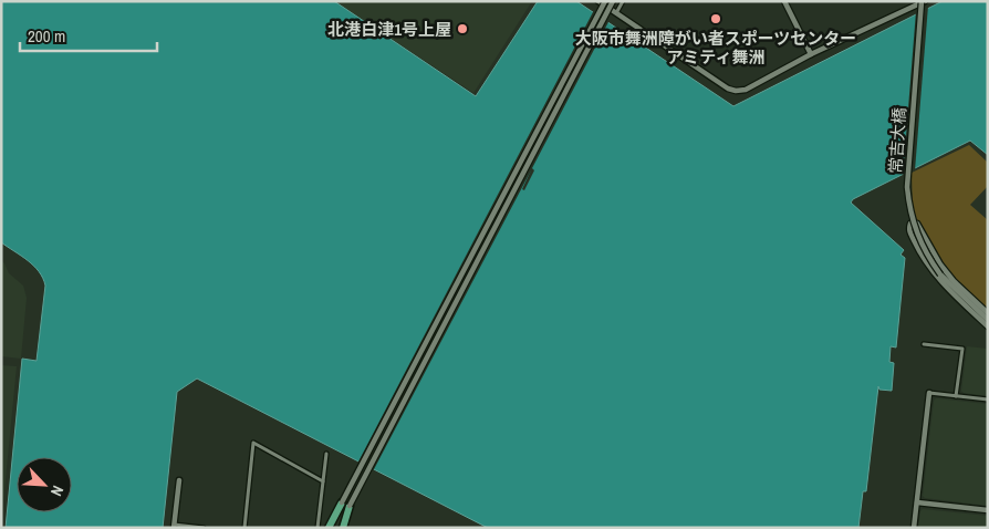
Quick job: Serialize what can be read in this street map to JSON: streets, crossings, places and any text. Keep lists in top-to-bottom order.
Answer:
{
  "streets": {
    "street": ["常吉大橋"]
  },
  "places": ["大阪市舞洲障がい者スポーツセンター アミティ舞洲", "北港白津1号上屋"],
  "scale_bar": "200 m",
  "north": "bottom right"
}
